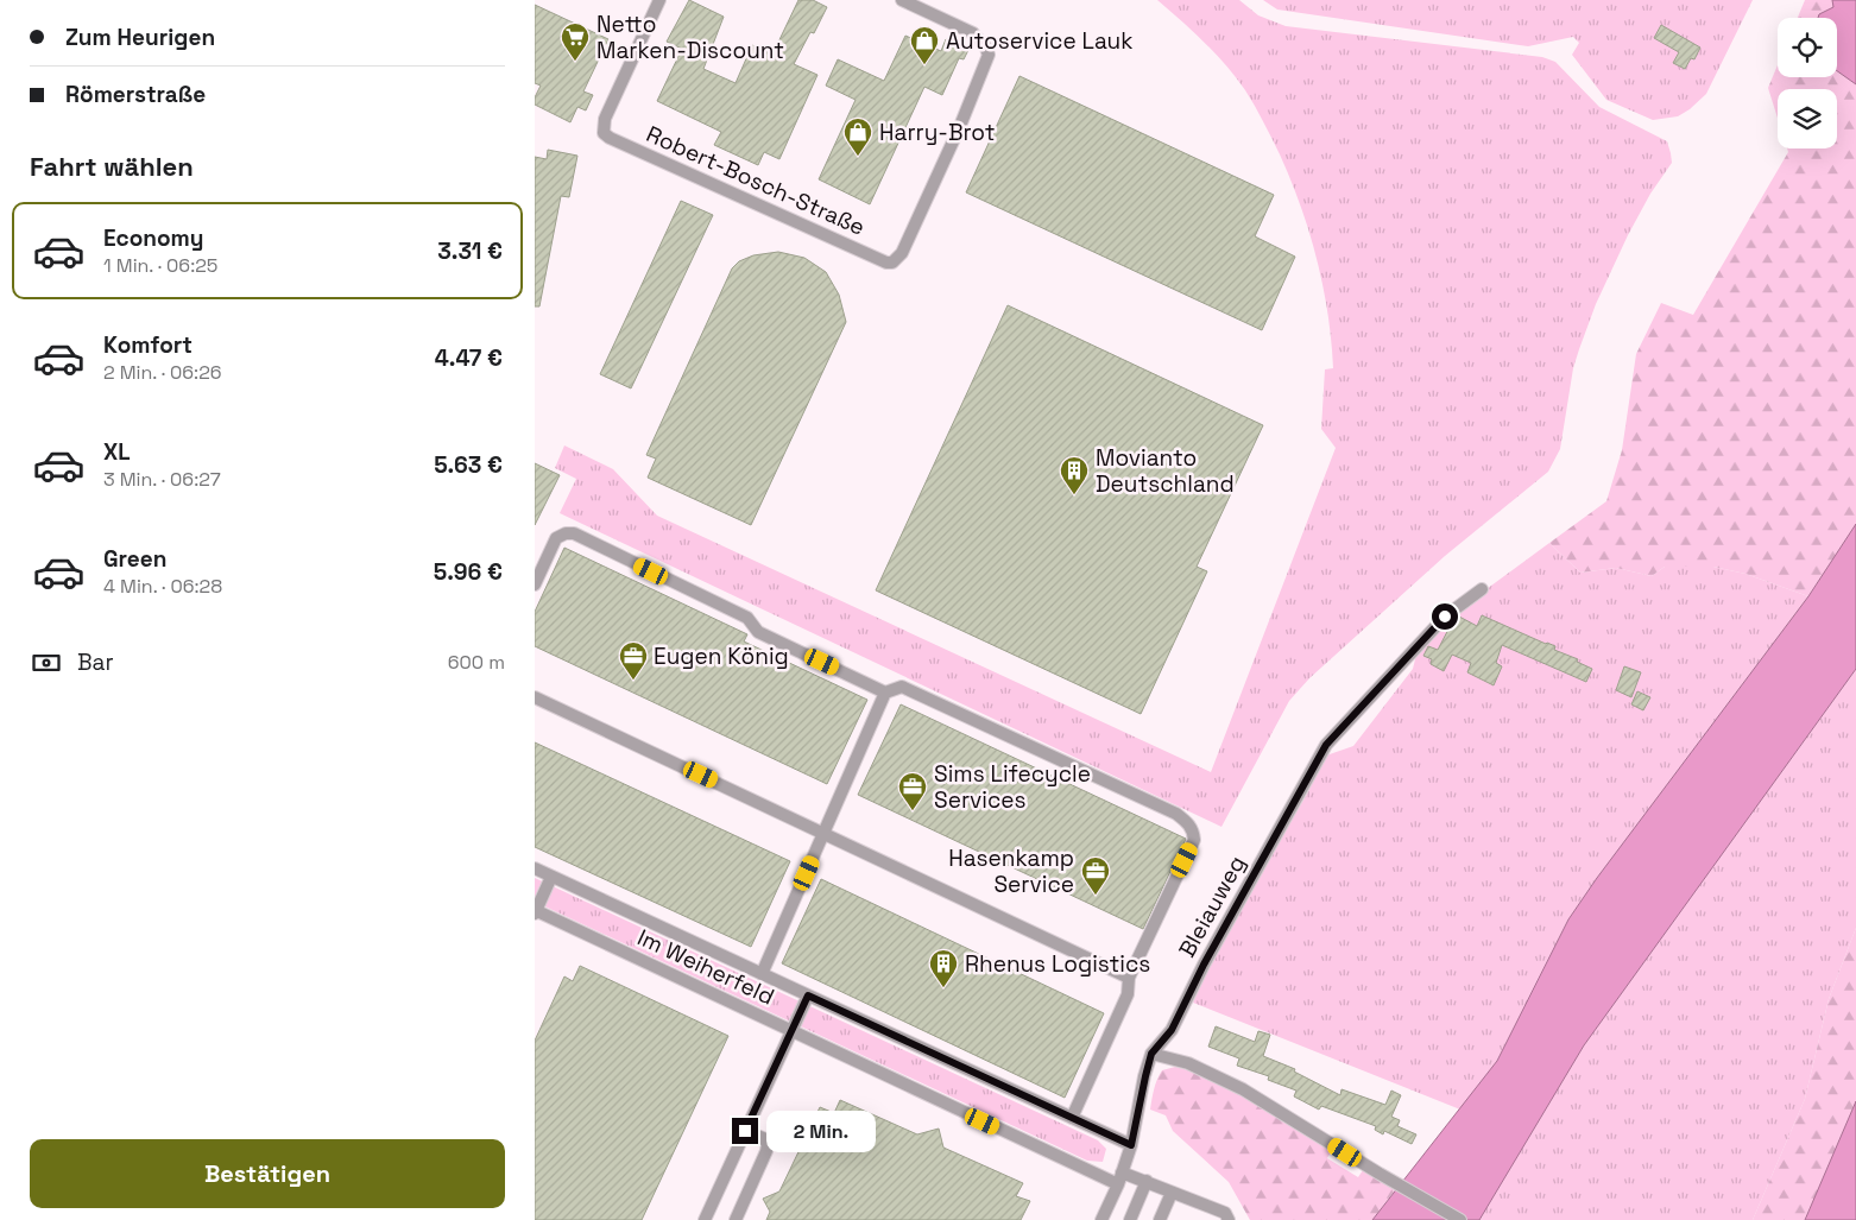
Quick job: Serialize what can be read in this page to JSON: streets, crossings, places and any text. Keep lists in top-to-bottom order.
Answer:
{
  "streets": {
    "street": ["Robert-Bosch-Straße", "Bleiauweg", "Im Weiherfeld"]
  },
  "places": {
    "supermarket": ["Netto Marken-Discount"],
    "shop": ["Autoservice Lauk", "Harry-Brot"],
    "building": ["Movianto Deutschland", "Rhenus Logistics"],
    "office": ["Eugen König", "Sims Lifecycle Services", "Hasenkamp Service"]
  },
  "page": {
    "banner": ["Zum Heurigen", "Römerstraße"],
    "heading": "Fahrt wählen",
    "list": [
      {
        "name": "Economy",
        "note": "1 Min. · 06:25",
        "value": "3.31 €"
      },
      {
        "name": "Komfort",
        "note": "2 Min. · 06:26",
        "value": "4.47 €"
      },
      {
        "name": "XL",
        "note": "3 Min. · 06:27",
        "value": "5.63 €"
      },
      {
        "name": "Green",
        "note": "4 Min. · 06:28",
        "value": "5.96 €"
      }
    ],
    "pay": ["Bar", "600 m"],
    "bubble": "2 Min.",
    "buttons": "Bestätigen"
  }
}
